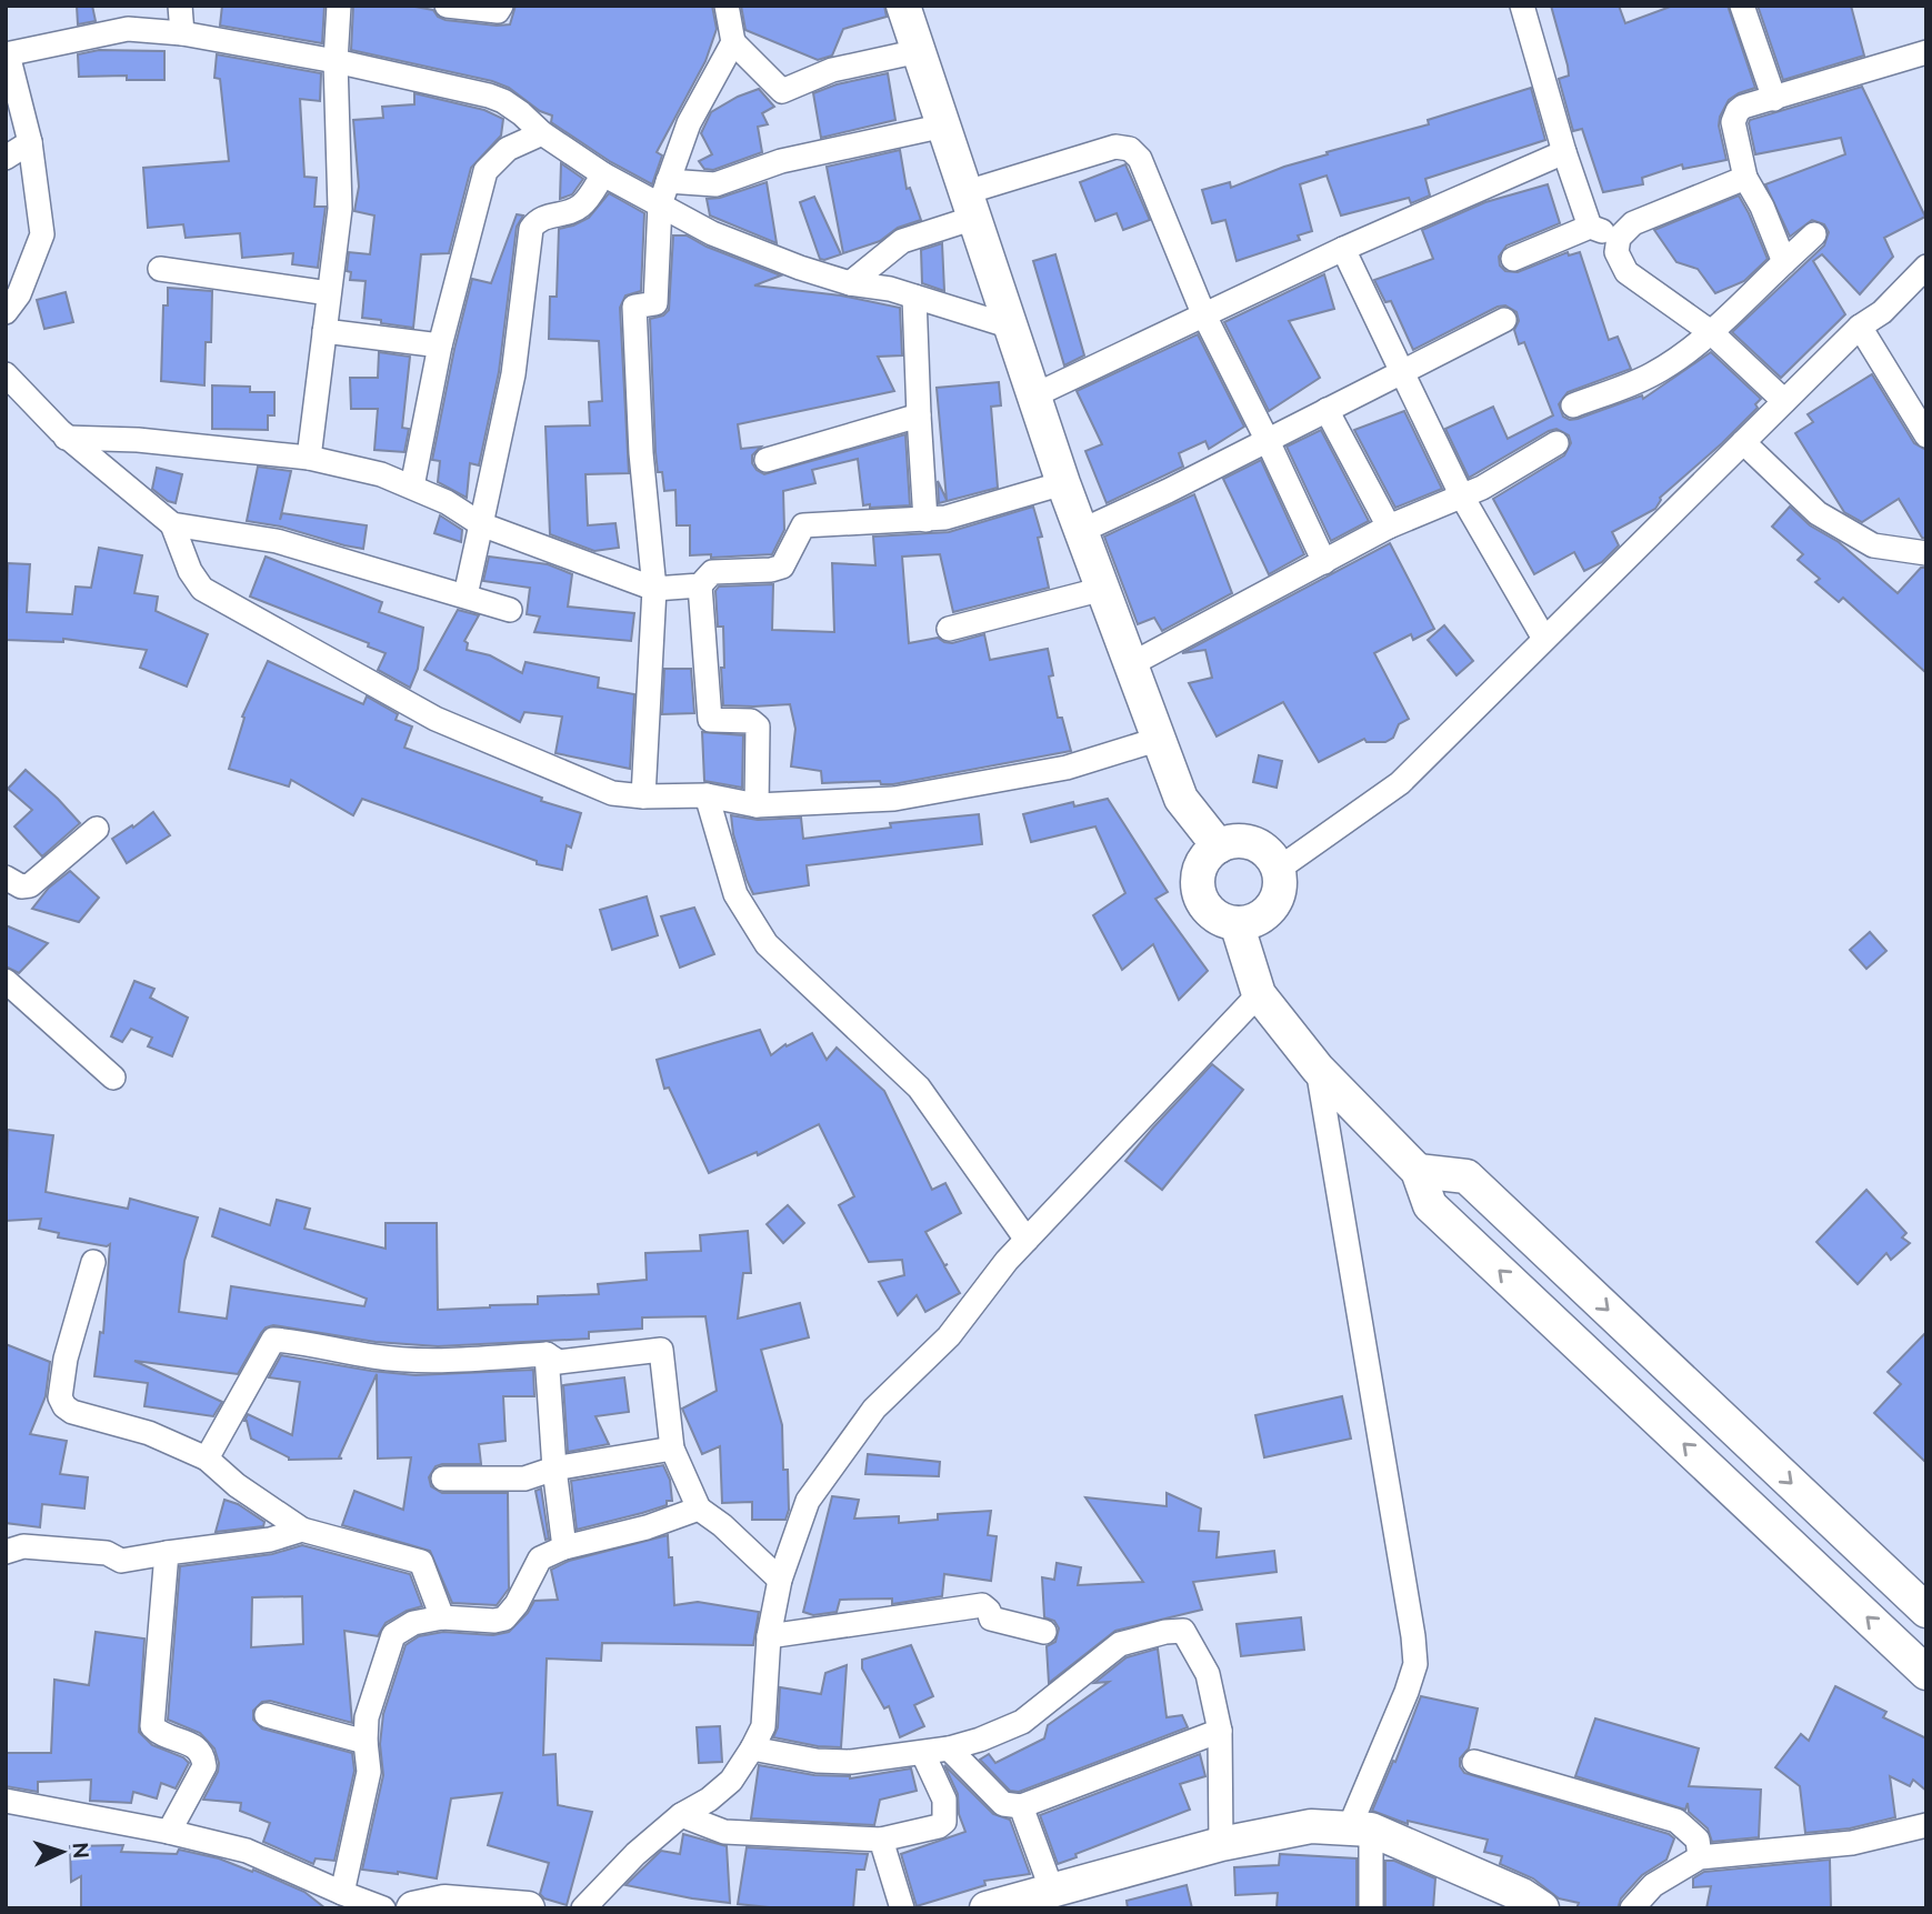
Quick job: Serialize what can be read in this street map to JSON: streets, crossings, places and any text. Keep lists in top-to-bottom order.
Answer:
{
  "north": "right"
}
